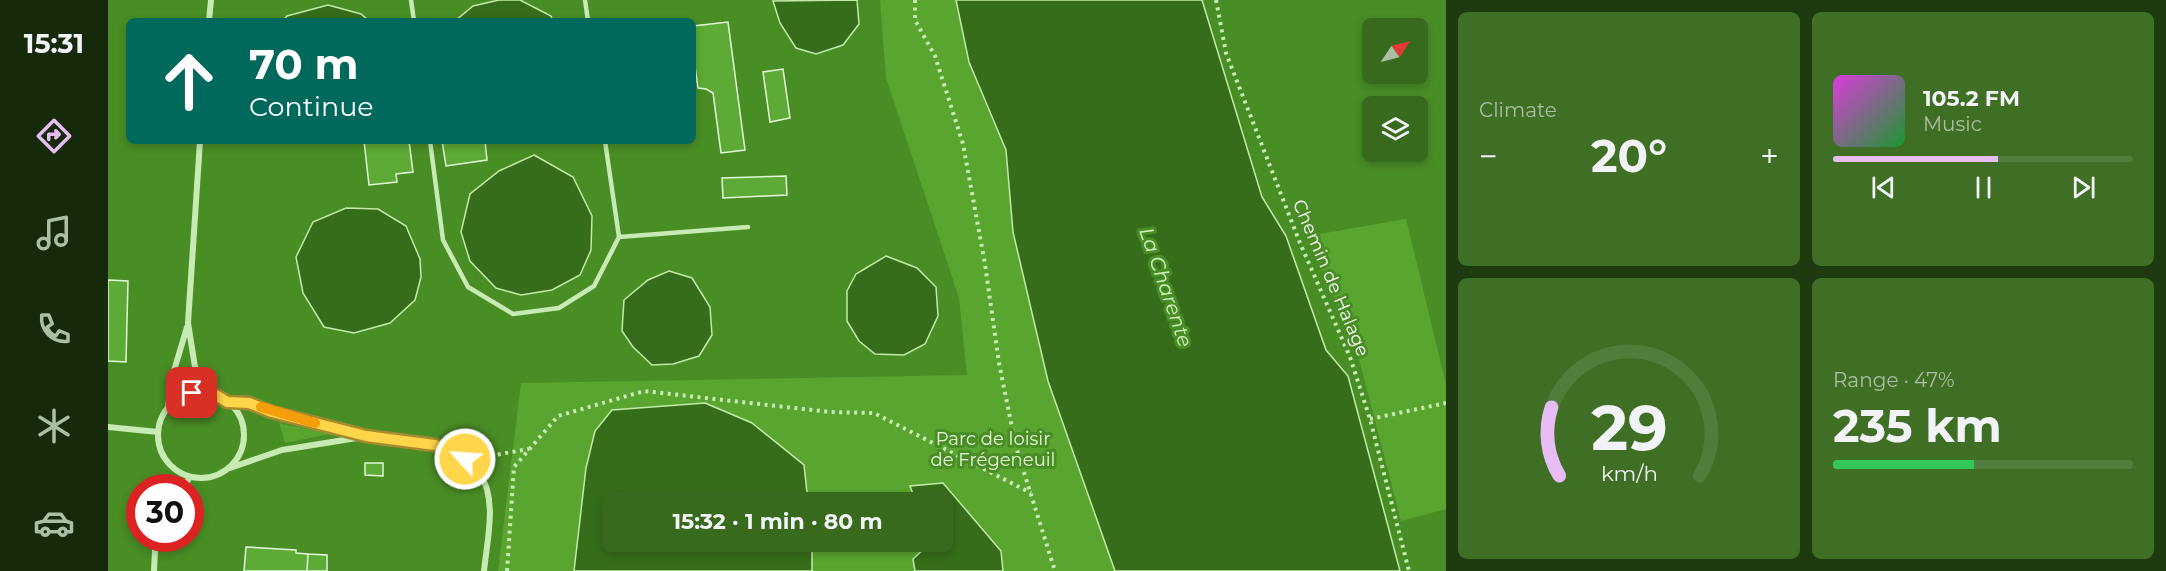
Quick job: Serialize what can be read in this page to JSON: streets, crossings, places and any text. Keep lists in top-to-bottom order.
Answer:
{
  "streets": {
    "path": ["Chemin de Halage"]
  },
  "water": ["La Charente"],
  "parks": ["Parc de loisir de Frégeneuil"],
  "north": "top right",
  "page": {
    "tabs": "15:31",
    "tile": [
      "Climate",
      ["Range · 47%", "235 km"]
    ],
    "turn": ["70 m", "Continue"],
    "song": ["105.2 FM", "Music"],
    "heat": ["−", "20°", "+"],
    "limit": "30",
    "trip": "15:32 · 1 min · 80 m",
    "gauge": ["29", "km/h"]
  }
}
